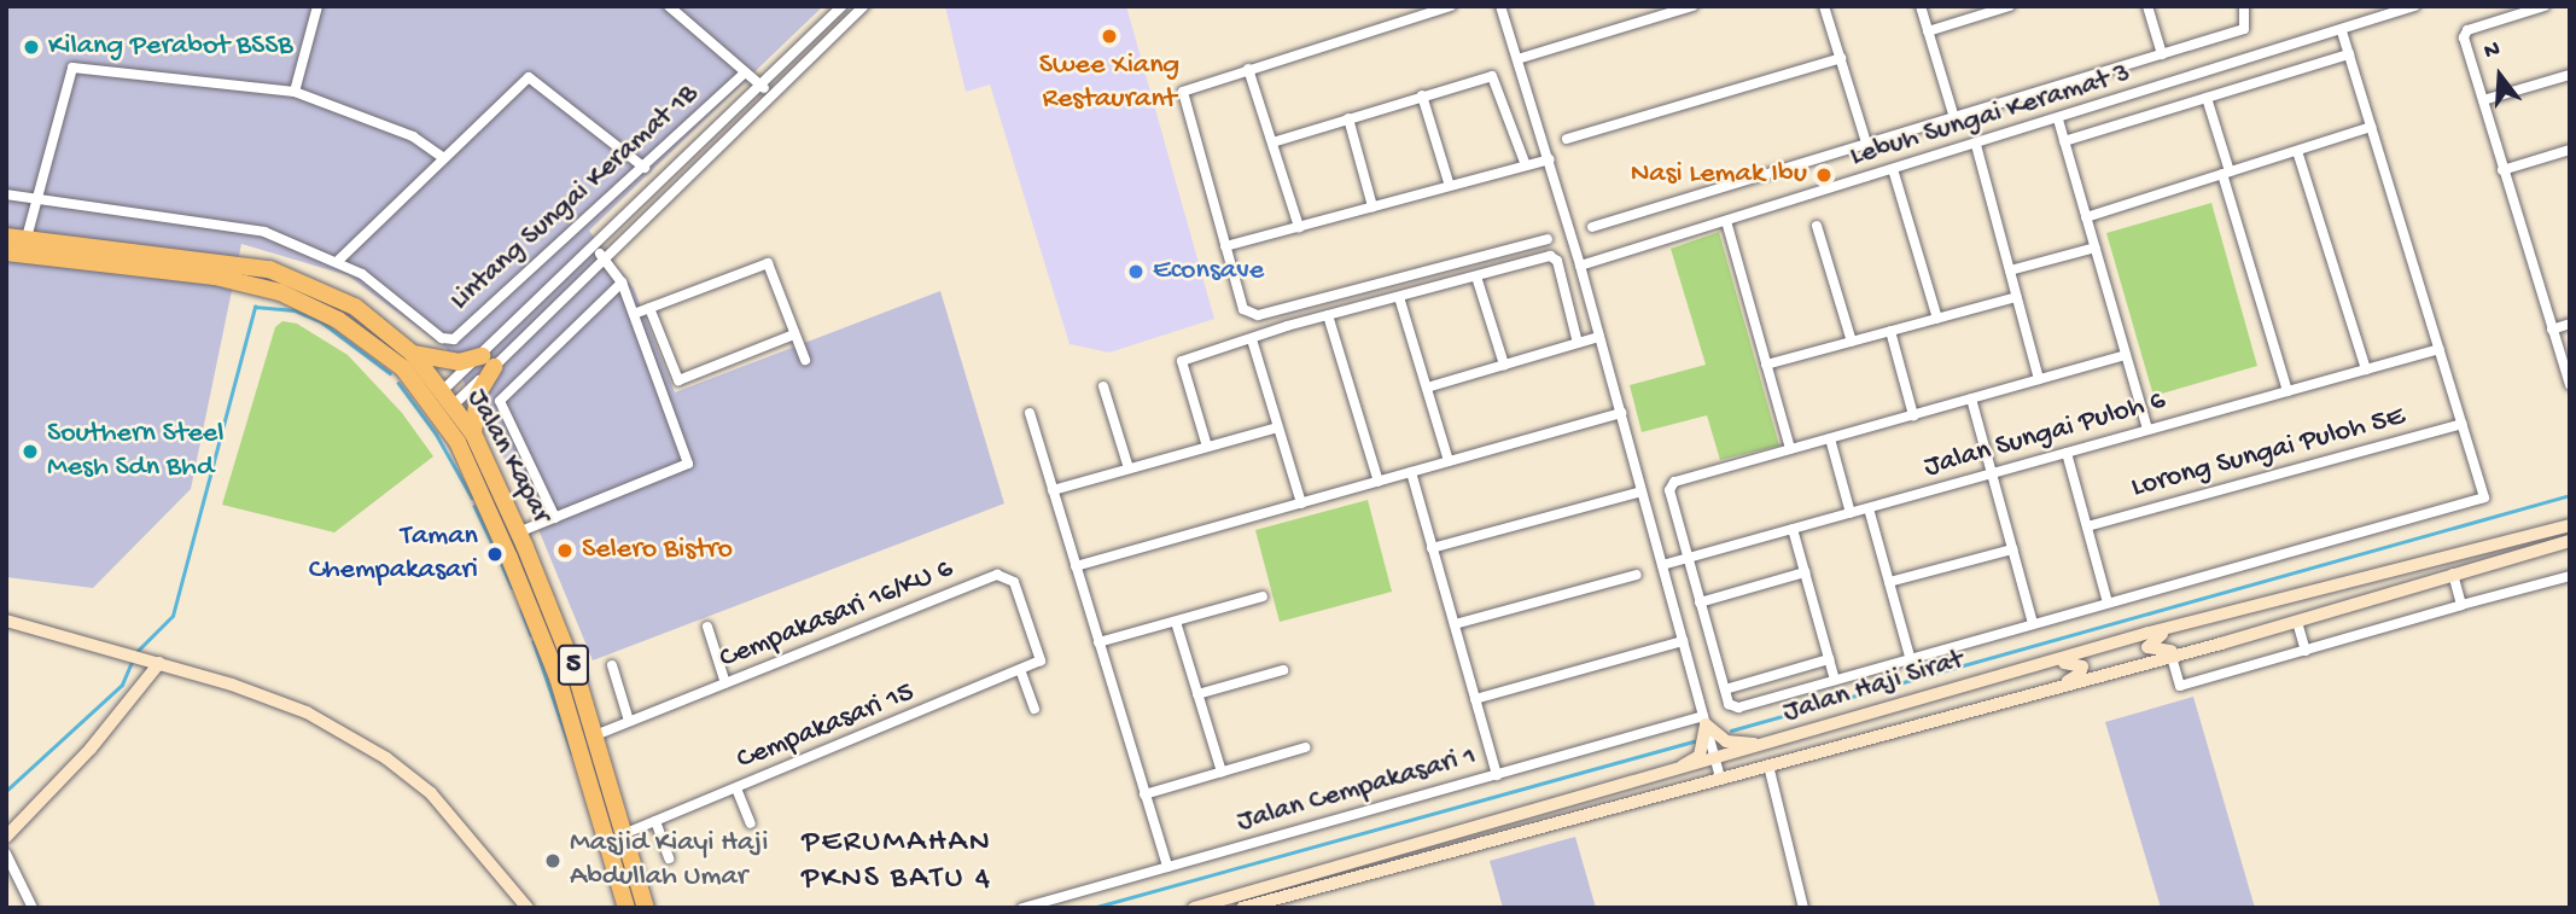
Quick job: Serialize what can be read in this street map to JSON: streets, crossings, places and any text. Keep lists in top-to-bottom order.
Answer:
{
  "streets": {
    "highway": ["Jalan Kapar", "5"],
    "main road": ["Jalan Haji Sirat"],
    "street": [
      "Lebuh Sungai Keramat 3",
      "Lintang Sungai Keramat 1B",
      "Jalan Sungai Puloh 6",
      "Lorong Sungai Puloh 5E",
      "Cempakasari 16/KU 6",
      "Cempakasari 15",
      "Jalan Cempakasari 1"
    ]
  },
  "crossings": [
    ["Jalan Kapar", "Cempakasari 16/KU 6"],
    ["Jalan Kapar", "Cempakasari 15"],
    ["Cempakasari 16/KU 6", "Cempakasari 15"]
  ],
  "districts": ["PERUMAHAN PKNS BATU 4"],
  "places": [
    "Swee Xiang Restaurant",
    "Kilang Perabot BSSB",
    "Nasi Lemak Ibu",
    "Econsave",
    "Southern Steel Mesh Sdn Bhd",
    "Selero Bistro",
    "Taman Chempakasari",
    "Masjid Kiayi Haji Abdullah Umar"
  ],
  "north": "top"
}
